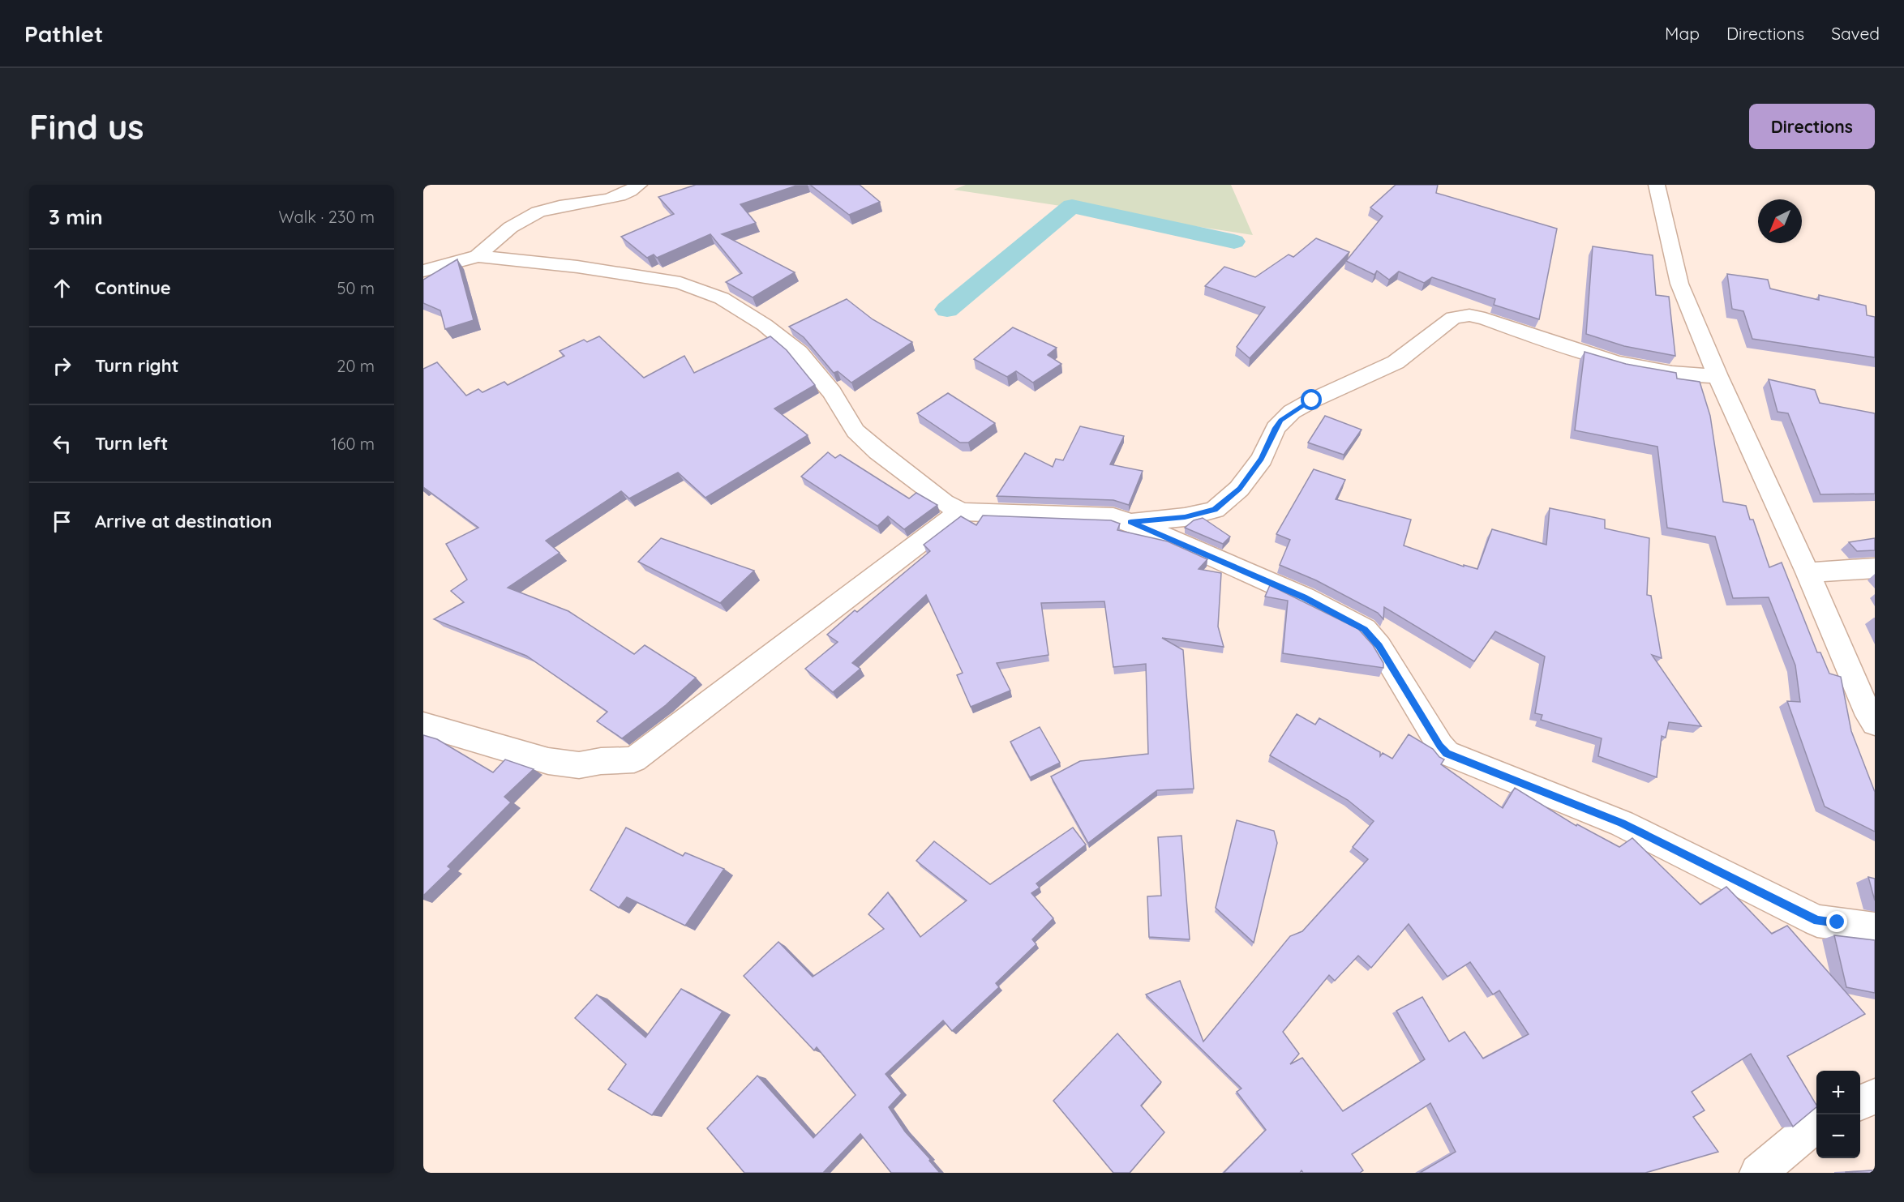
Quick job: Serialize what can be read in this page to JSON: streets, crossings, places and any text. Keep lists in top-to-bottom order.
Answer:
{
  "north": "bottom left",
  "page": {
    "header": "Pathlet",
    "nav": ["Map", "Directions", "Saved"],
    "buttons": "Directions",
    "title": "Find us",
    "heading": ["3 min", "Walk · 230 m"],
    "list": [
      ["Continue", "50 m"],
      ["Turn right", "20 m"],
      ["Turn left", "160 m"],
      "Arrive at destination"
    ],
    "map_buttons": ["+", "−"]
  }
}
